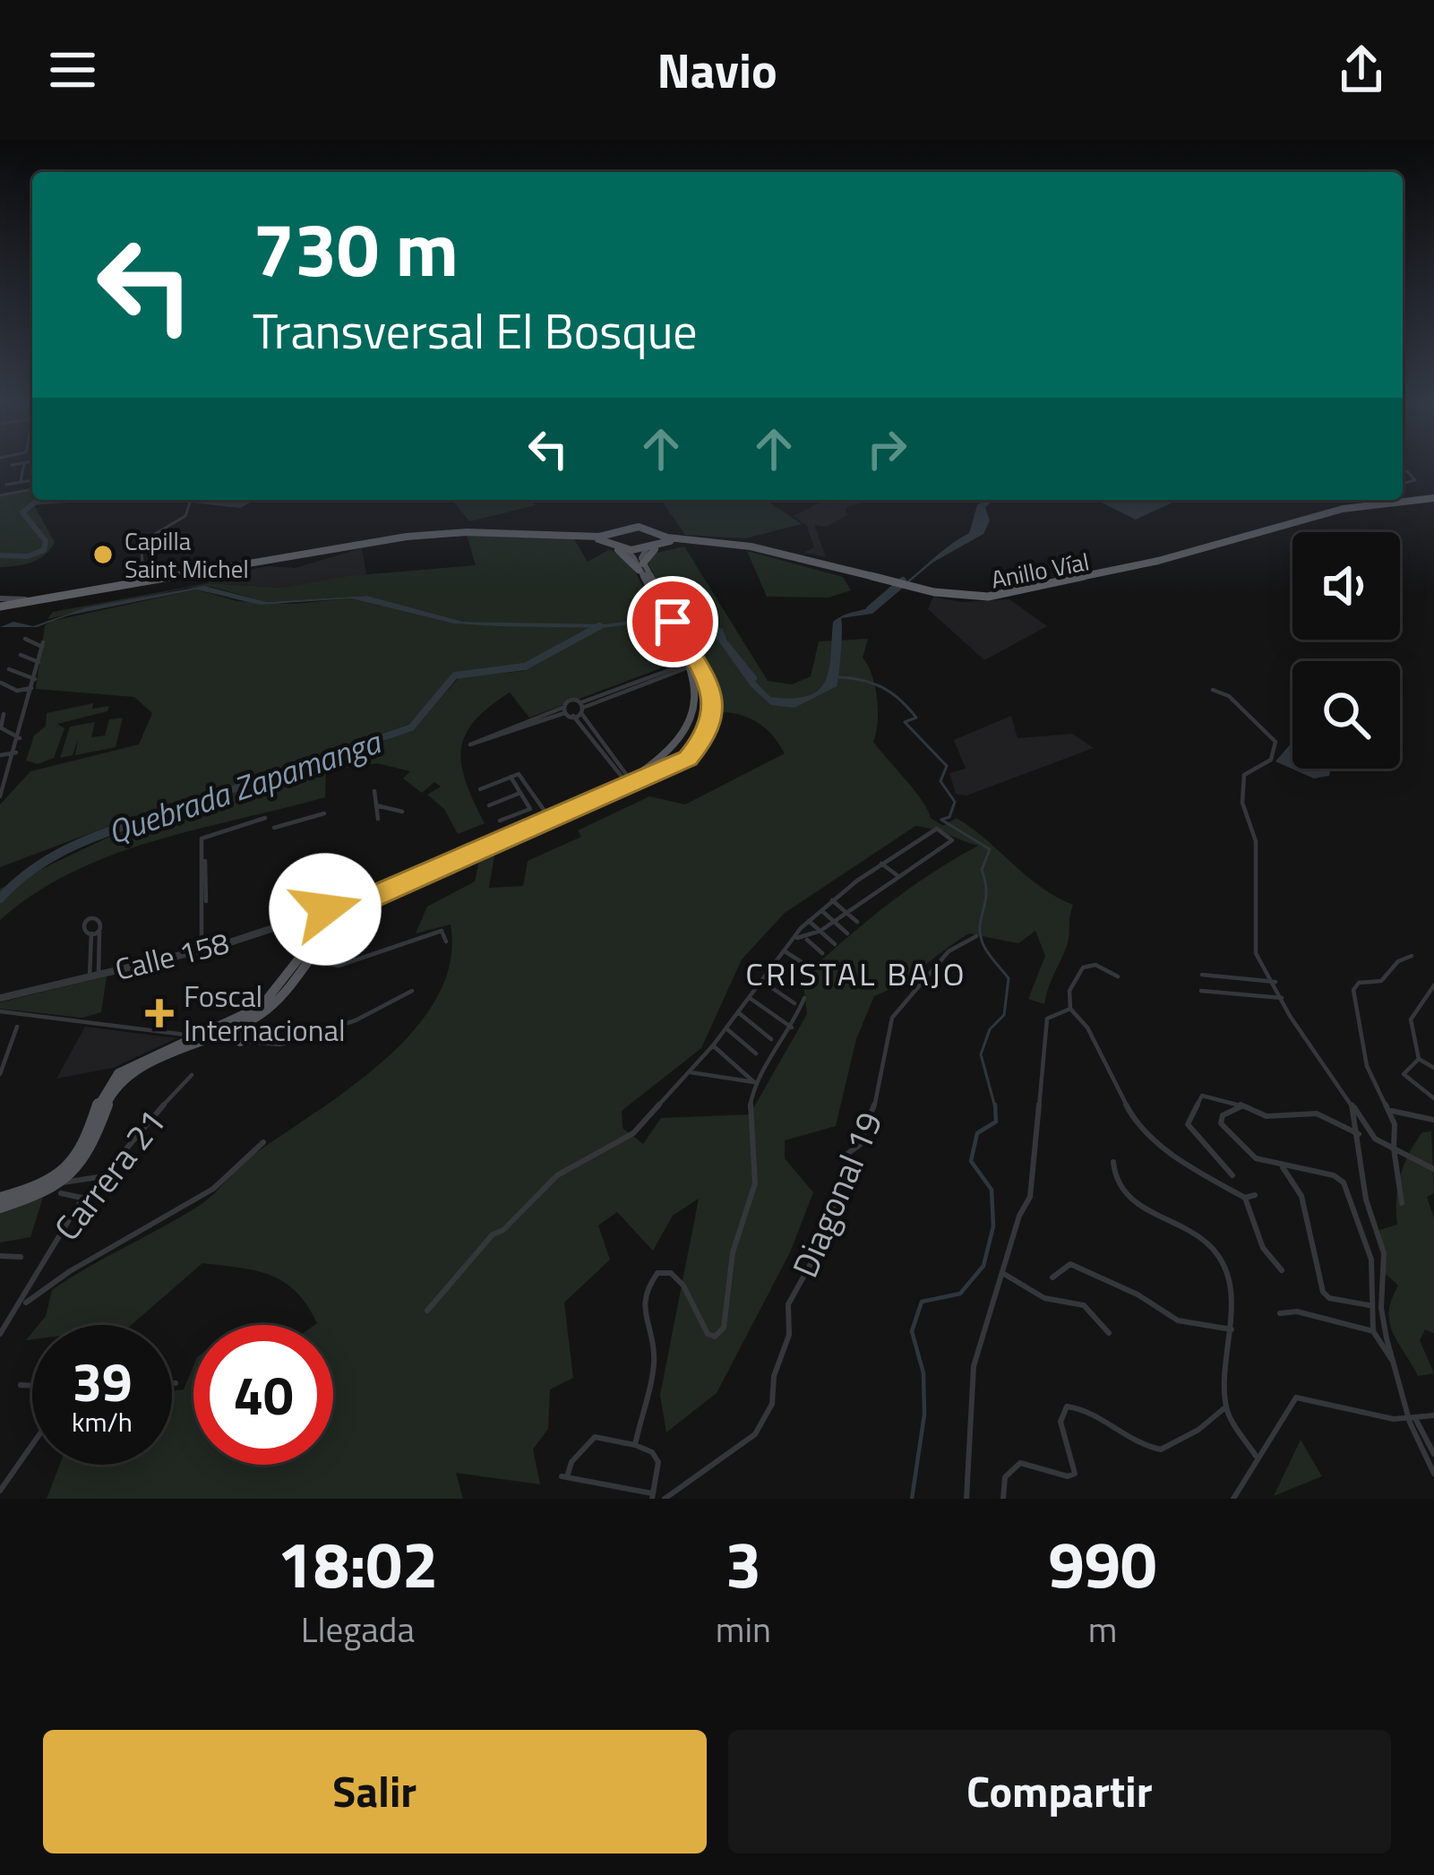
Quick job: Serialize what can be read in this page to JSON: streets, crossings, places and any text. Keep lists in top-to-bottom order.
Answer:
{
  "streets": {
    "highway": ["Anillo Víal"],
    "street": ["Calle 158", "Carrera 21", "Diagonal 19"]
  },
  "districts": ["CRISTAL BAJO"],
  "water": ["Quebrada Zapamanga"],
  "places": {
    "other": ["Capilla Saint Michel"],
    "health": ["Foscal Internacional"]
  },
  "page": {
    "header": "Navio",
    "turn": ["730 m", "Transversal El Bosque"],
    "speed": "39 km/h",
    "limit": "40",
    "eta": [
      "18:02",
      "Llegada",
      "3",
      "min",
      "990",
      "m"
    ],
    "buttons": ["Salir", "Compartir"]
  }
}
